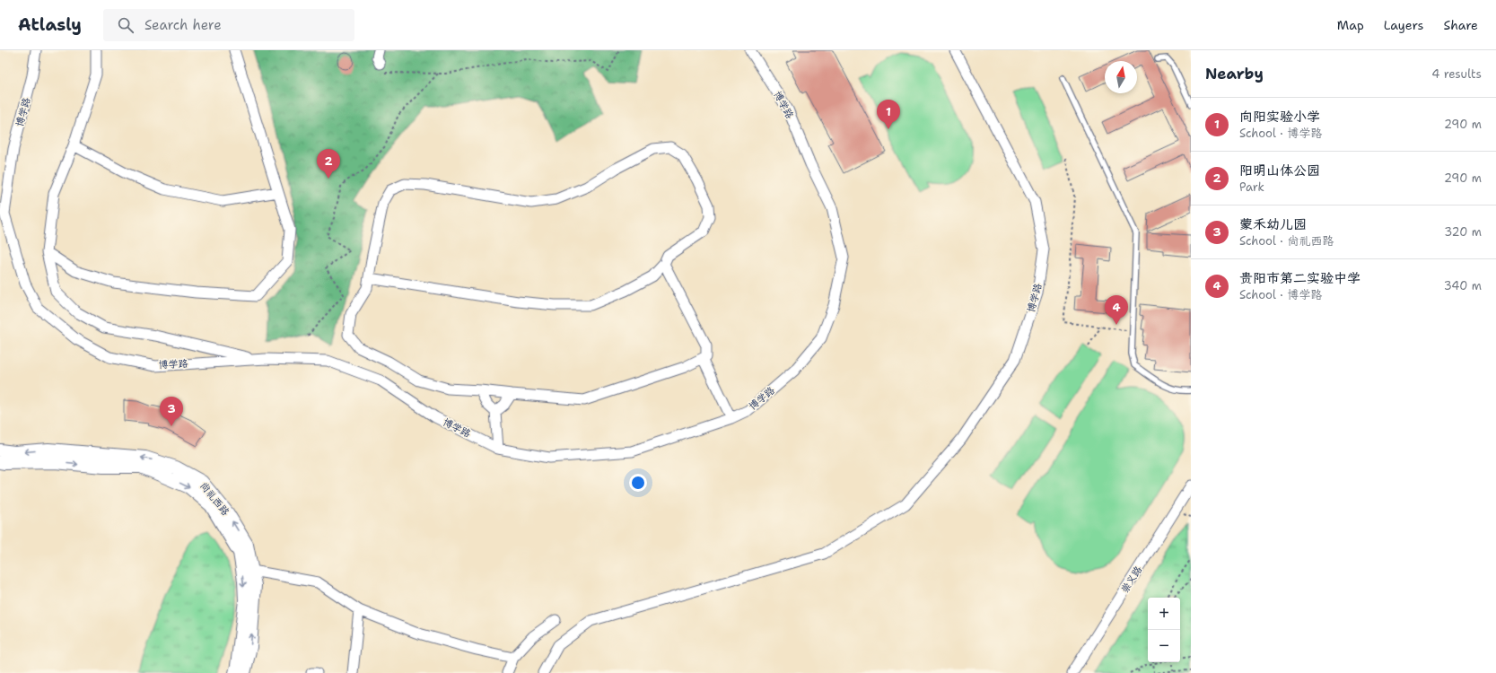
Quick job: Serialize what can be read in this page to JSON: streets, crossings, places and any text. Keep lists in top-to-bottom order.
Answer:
{
  "streets": {
    "street": ["博学路", "尚礼西路", "崇义路"]
  },
  "north": "top",
  "page": {
    "header": "Atlasly",
    "search": "Search here",
    "nav": ["Map", "Layers", "Share"],
    "heading": ["Nearby", "4 results"],
    "list": [
      {
        "mark": "1",
        "name": "向阳实验小学",
        "note": "School · 博学路",
        "value": "290 m"
      },
      {
        "mark": "2",
        "name": "阳明山体公园",
        "note": "Park",
        "value": "290 m"
      },
      {
        "mark": "3",
        "name": "蒙禾幼儿园",
        "note": "School · 尚礼西路",
        "value": "320 m"
      },
      {
        "mark": "4",
        "name": "贵阳市第二实验中学",
        "note": "School · 博学路",
        "value": "340 m"
      }
    ],
    "pins": [
      "1",
      "2",
      "4",
      "3"
    ],
    "map_buttons": ["+", "−"]
  }
}
